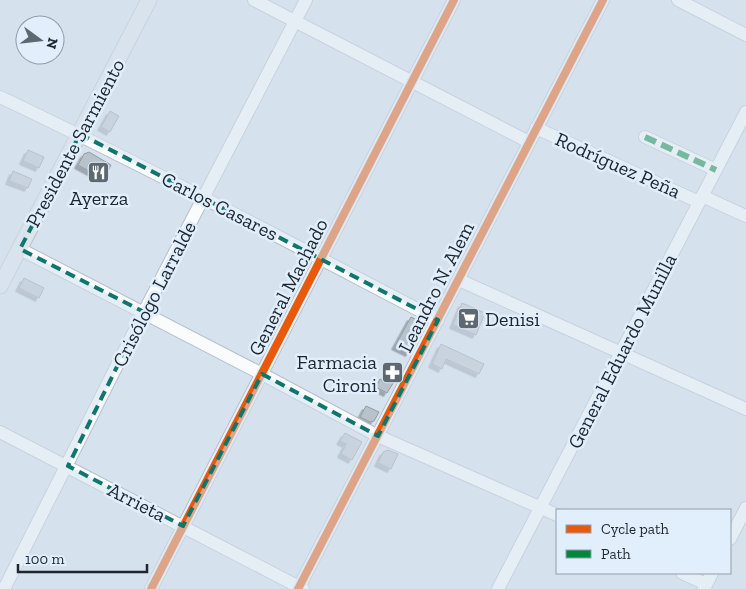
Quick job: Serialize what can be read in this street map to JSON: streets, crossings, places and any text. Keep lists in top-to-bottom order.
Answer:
{
  "streets": {
    "main road": ["Presidente Sarmiento"],
    "street": [
      "Rodríguez Peña",
      "Carlos Casares",
      "General Machado",
      "Leandro N. Alem",
      "Crisólogo Larralde",
      "General Eduardo Munilla",
      "Arrieta"
    ]
  },
  "crossings": [
    ["Presidente Sarmiento", "Carlos Casares"],
    ["Rodríguez Peña", "General Machado"],
    ["Rodríguez Peña", "Leandro N. Alem"],
    ["Rodríguez Peña", "Crisólogo Larralde"],
    ["Rodríguez Peña", "General Eduardo Munilla"],
    ["Carlos Casares", "General Machado"],
    ["Carlos Casares", "Leandro N. Alem"],
    ["Carlos Casares", "Crisólogo Larralde"],
    ["General Machado", "Arrieta"],
    ["Leandro N. Alem", "Arrieta"],
    ["Crisólogo Larralde", "Arrieta"]
  ],
  "places": {
    "restaurant": ["Ayerza"],
    "supermarket": ["Denisi"],
    "pharmacy": ["Farmacia Cironi"]
  },
  "legend": ["Cycle path", "Path"],
  "scale_bar": "100 m",
  "north": "right"
}
